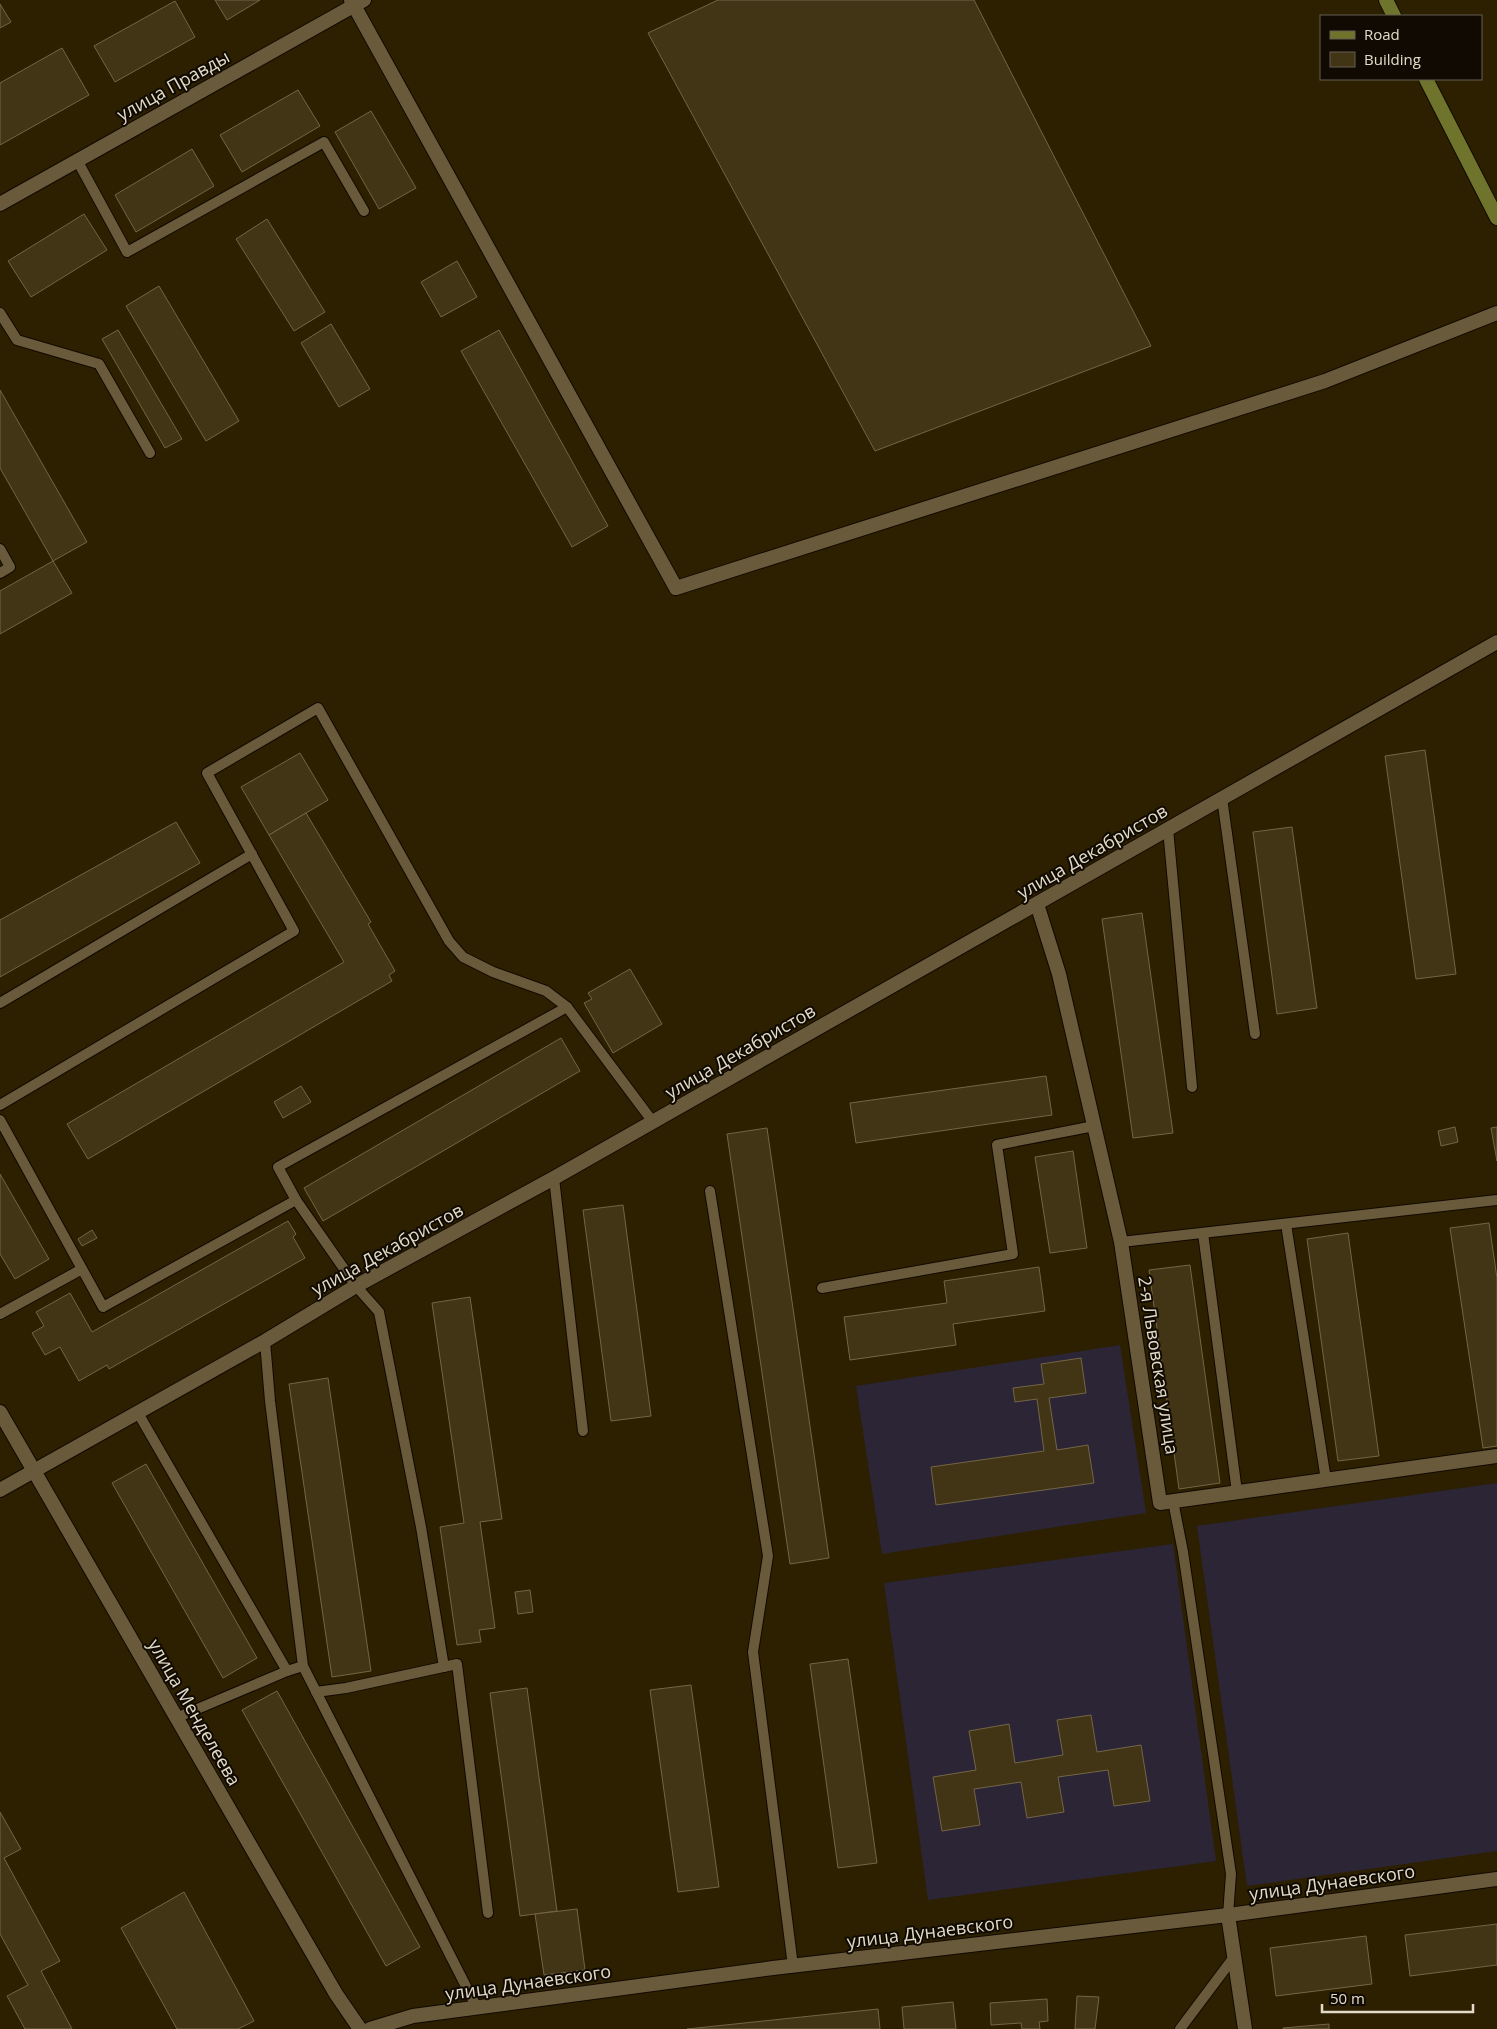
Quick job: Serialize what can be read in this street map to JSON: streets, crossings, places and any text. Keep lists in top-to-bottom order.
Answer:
{
  "streets": {
    "street": [
      "улица Правды",
      "улица Декабристов",
      "2-я Львовская улица",
      "улица Менделеева",
      "улица Дунаевского"
    ]
  },
  "crossings": [
    ["улица Декабристов", "2-я Львовская улица"],
    ["улица Декабристов", "улица Менделеева"]
  ],
  "legend": ["Road", "Building"],
  "scale_bar": "50 m"
}
